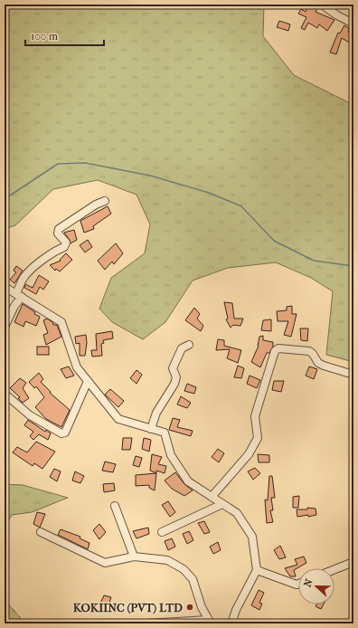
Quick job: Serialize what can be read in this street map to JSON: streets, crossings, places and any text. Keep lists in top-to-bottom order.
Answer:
{
  "places": ["KOKIINC (PVT) LTD"],
  "scale_bar": "100 m",
  "north": "left"
}
